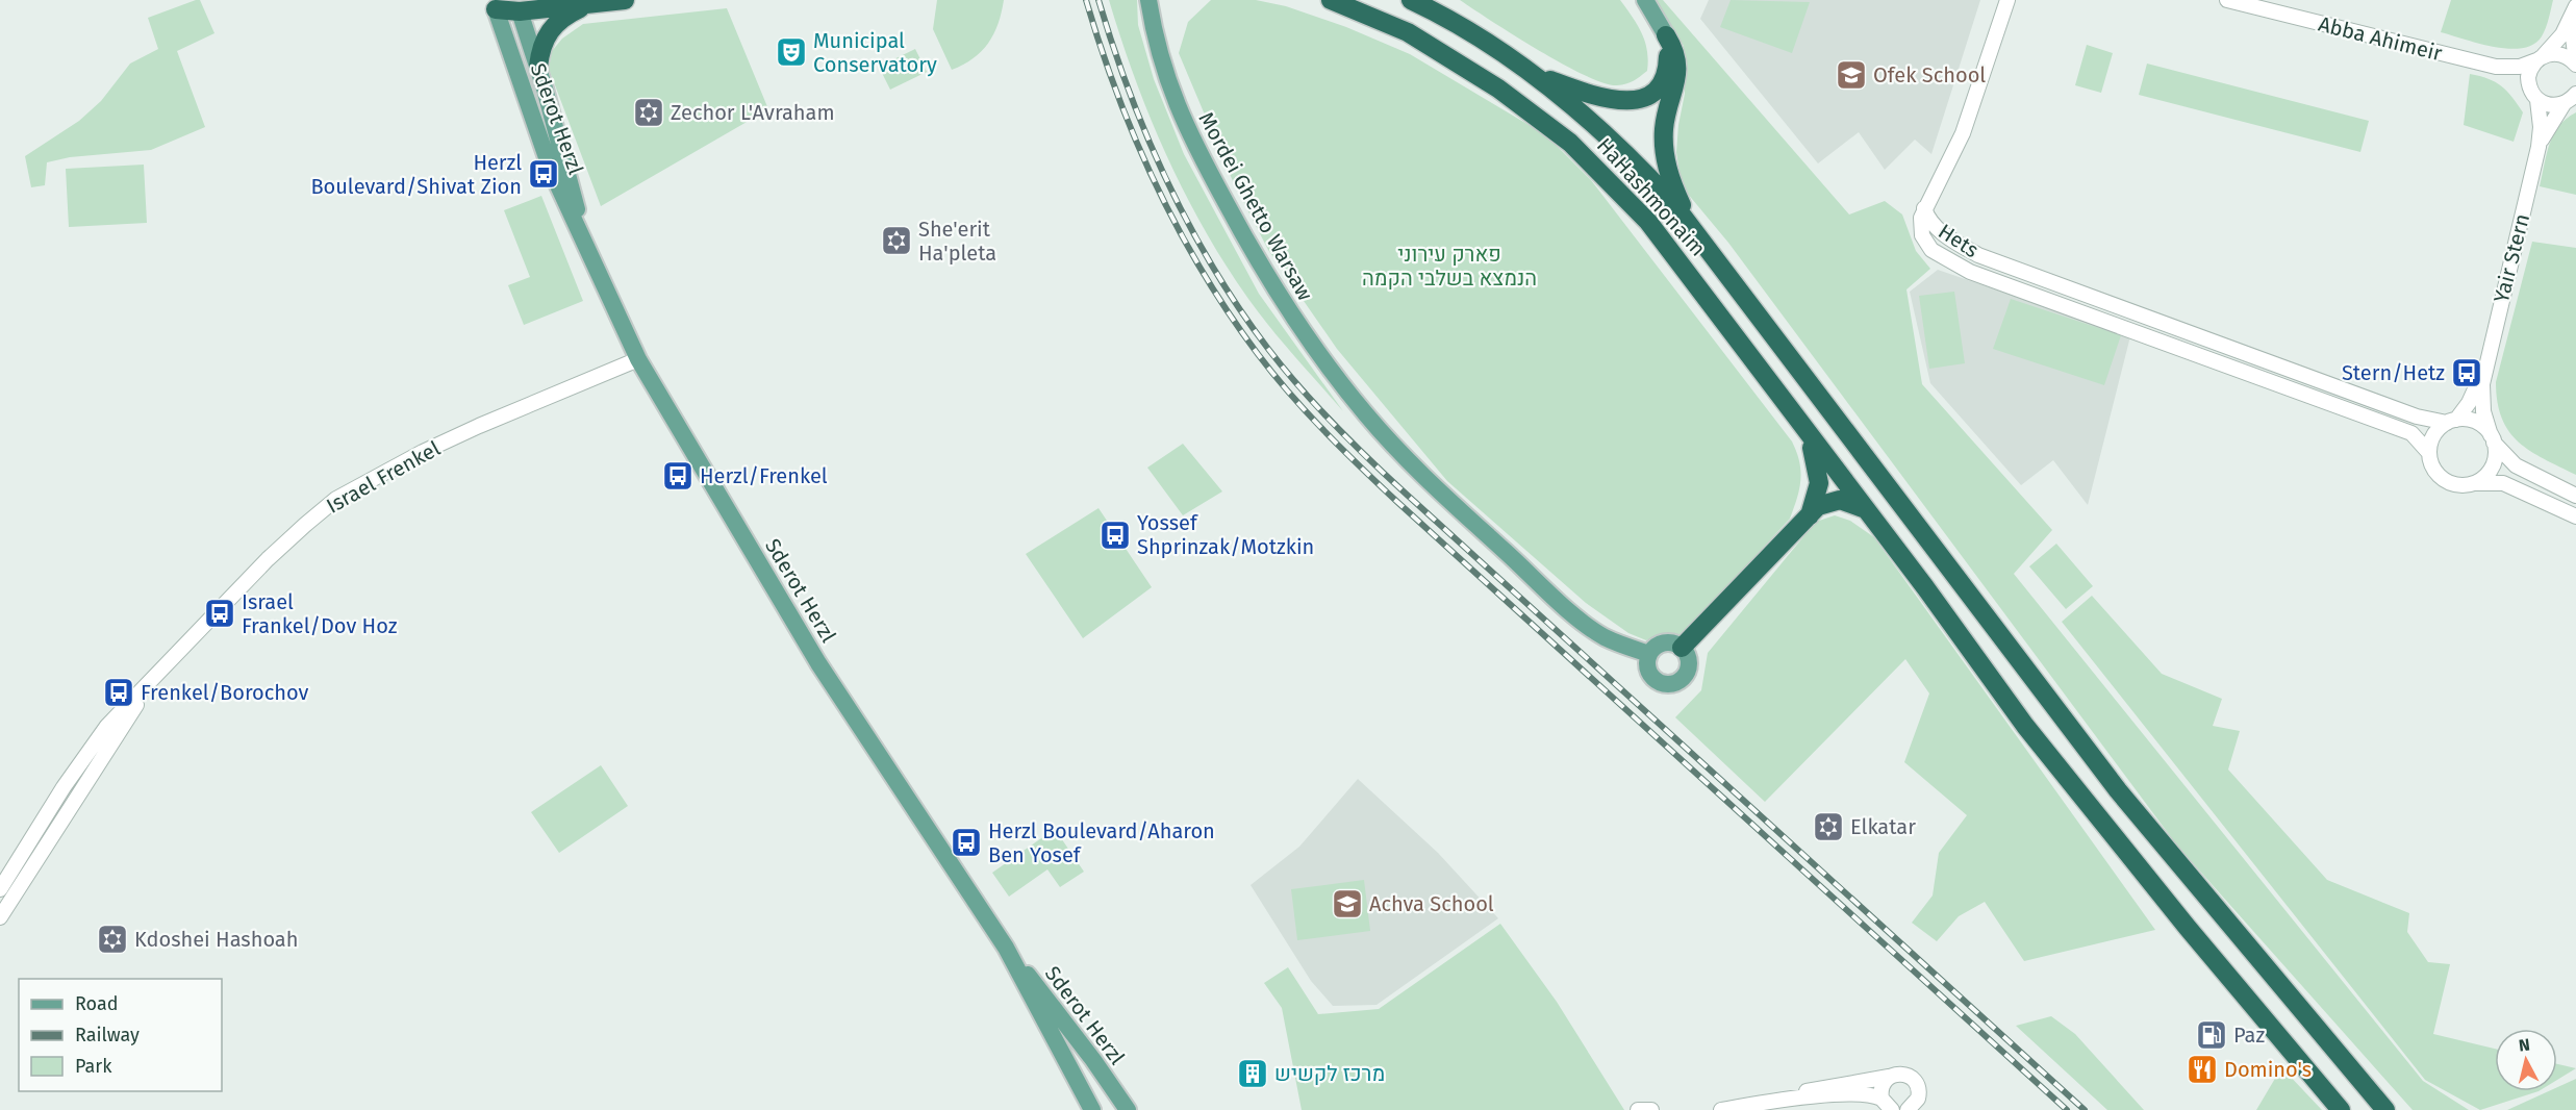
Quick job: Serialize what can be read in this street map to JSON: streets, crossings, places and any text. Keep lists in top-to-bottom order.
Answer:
{
  "streets": {
    "highway": ["HaHashmonaim"],
    "main road": ["Sderot Herzl", "Mordei Ghetto Warsaw"],
    "street": [
      "Abba Ahimeir",
      "Hets",
      "Yair Stern",
      "Israel Frenkel"
    ]
  },
  "crossings": [
    ["Abba Ahimeir", "Yair Stern"],
    ["Sderot Herzl", "Israel Frenkel"],
    ["Hets", "Yair Stern"]
  ],
  "parks": ["פארק עירוני הנמצא בשלבי הקמה"],
  "places": {
    "theatre": ["Municipal Conservatory"],
    "school or university": ["Ofek School", "Achva School"],
    "synagogue": [
      "Zechor L'Avraham",
      "She'erit Ha'pleta",
      "Elkatar",
      "Kdoshei Hashoah"
    ],
    "bus stop": [
      "Herzl Boulevard/Shivat Zion",
      "Stern/Hetz",
      "Herzl/Frenkel",
      "Yossef Shprinzak/Motzkin",
      "Israel Frankel/Dov Hoz",
      "Frenkel/Borochov",
      "Herzl Boulevard/Aharon Ben Yosef"
    ],
    "fuel station": ["Paz"],
    "restaurant": ["Domino's"],
    "building": ["מרכז לקשיש"]
  },
  "legend": ["Road", "Railway", "Park"],
  "north": "top"
}
